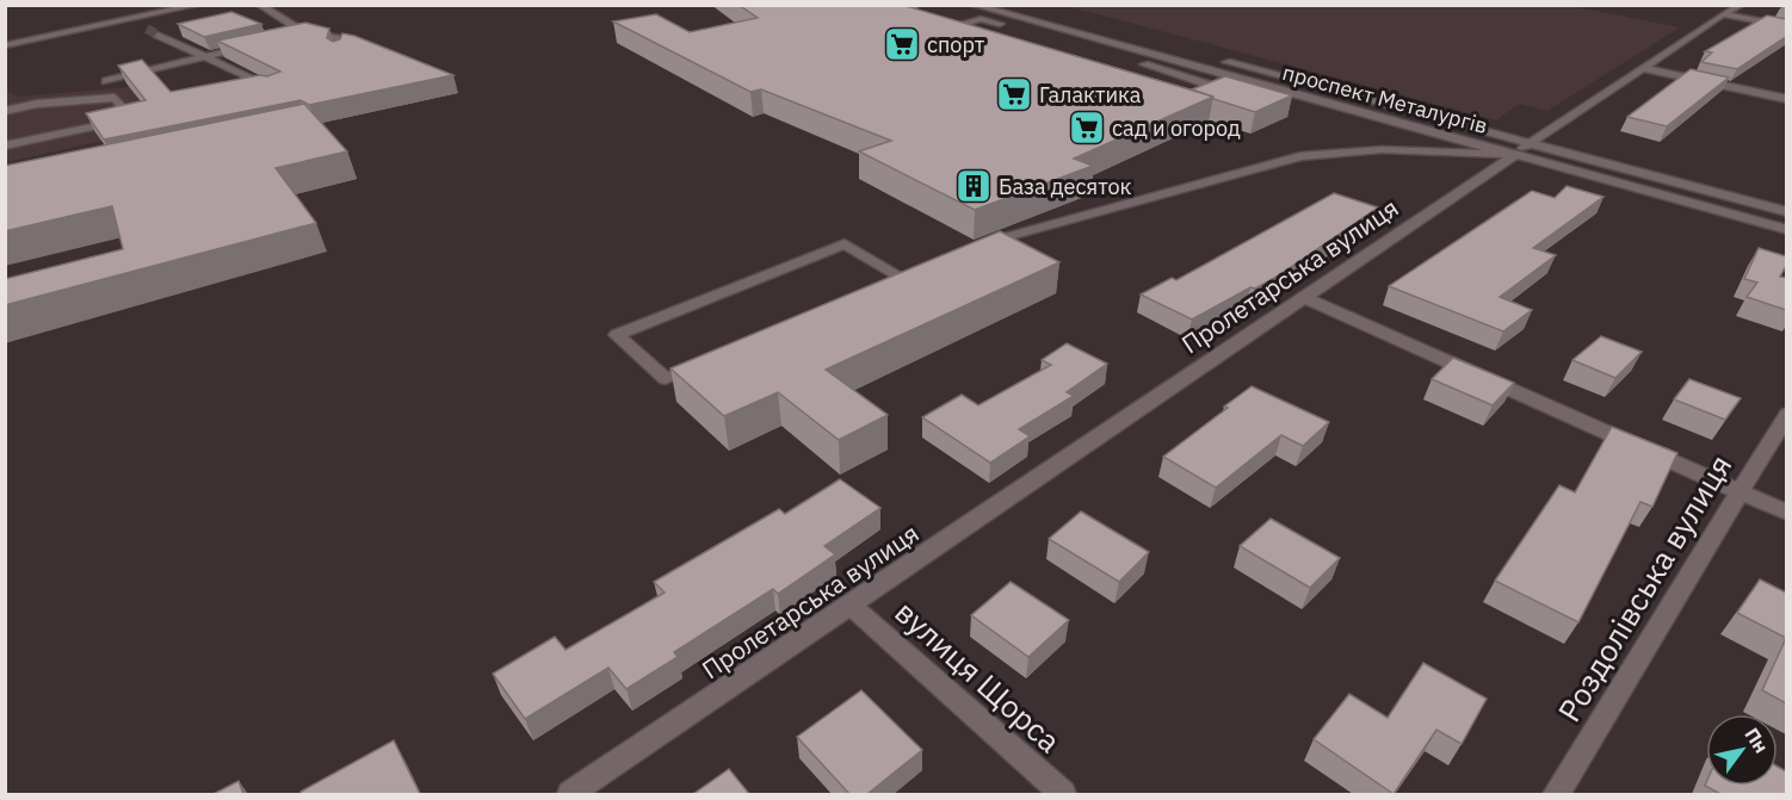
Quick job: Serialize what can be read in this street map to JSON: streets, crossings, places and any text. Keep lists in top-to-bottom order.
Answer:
{
  "streets": {
    "street": [
      "проспект Металургів",
      "Пролетарська вулиця",
      "Роздолівська вулиця",
      "вулиця Щорса"
    ]
  },
  "crossings": [
    ["проспект Металургів", "Пролетарська вулиця"],
    ["Пролетарська вулиця", "вулиця Щорса"]
  ],
  "places": {
    "supermarket": ["спорт", "Галактика", "сад и огород"],
    "building": ["База десяток"]
  },
  "north": "top right"
}
